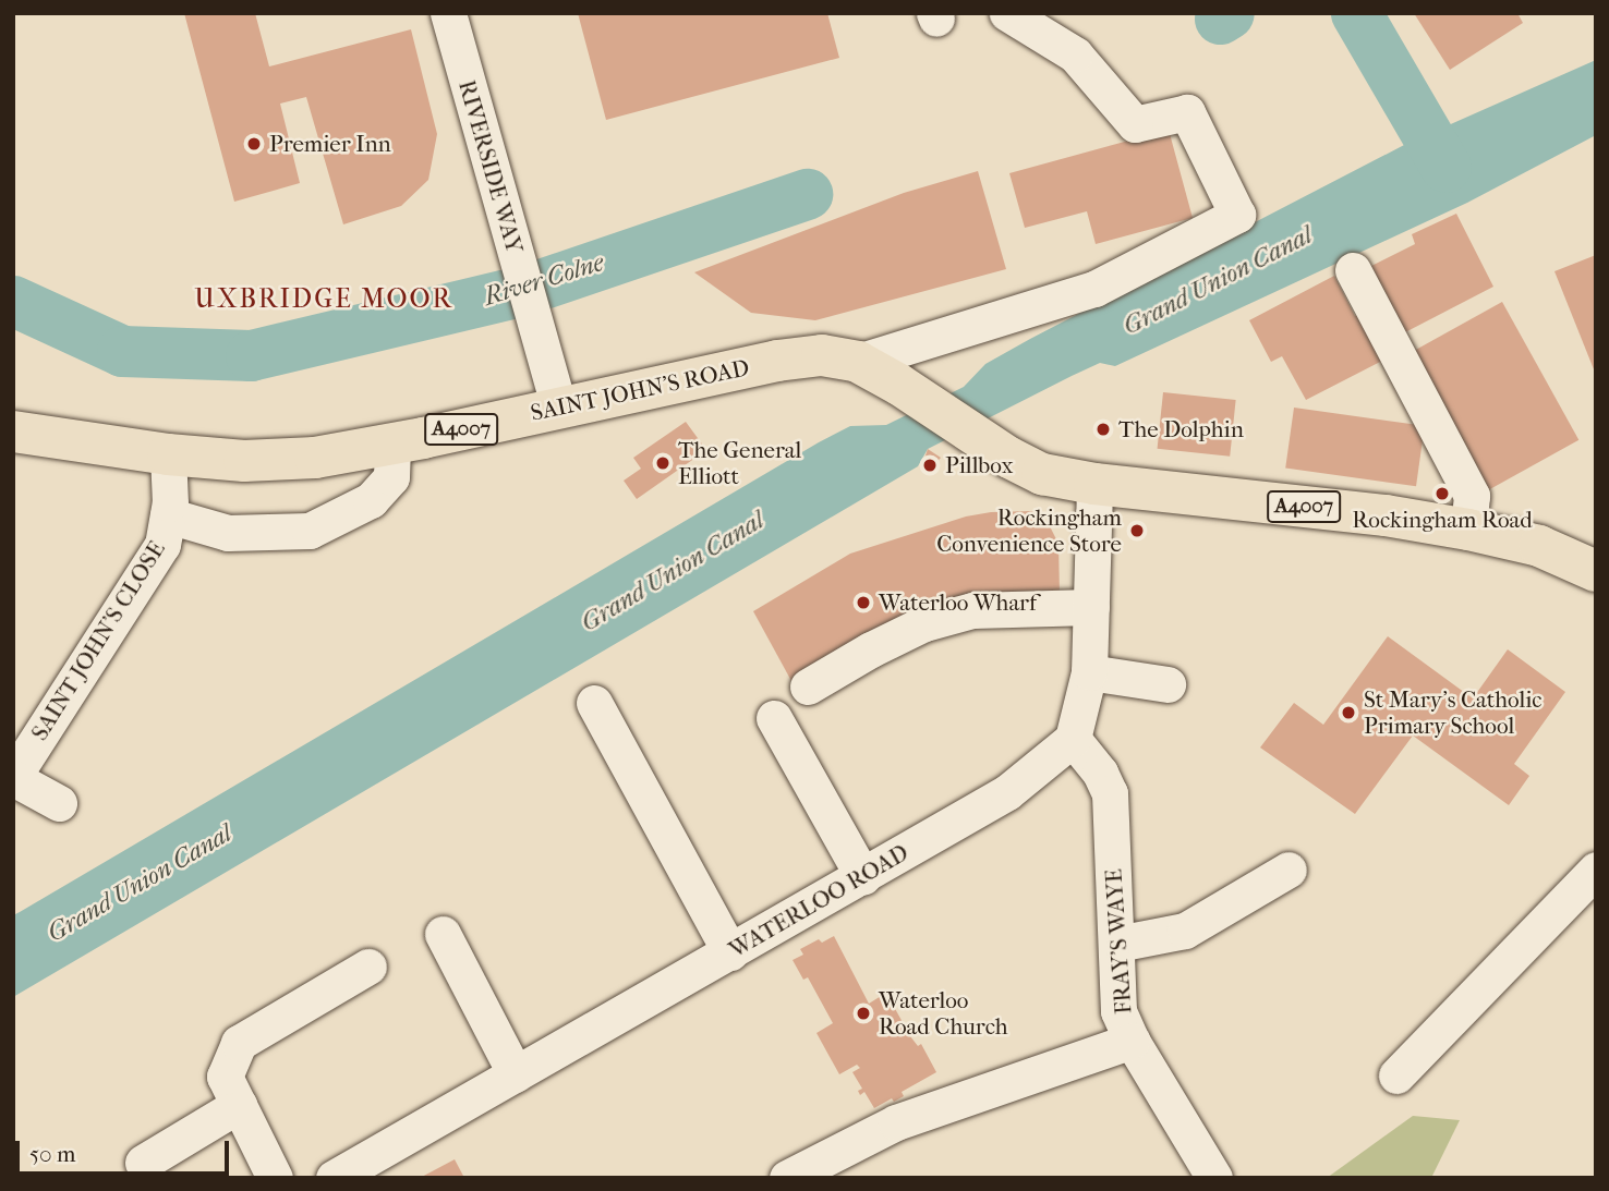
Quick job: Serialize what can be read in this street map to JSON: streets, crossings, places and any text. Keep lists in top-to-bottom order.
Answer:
{
  "streets": {
    "main road": ["SAINT JOHN'S ROAD", "A4007"],
    "street": [
      "RIVERSIDE WAY",
      "SAINT JOHN'S CLOSE",
      "WATERLOO ROAD",
      "FRAY'S WAYE"
    ]
  },
  "crossings": [
    ["RIVERSIDE WAY", "SAINT JOHN'S ROAD"],
    ["SAINT JOHN'S ROAD", "A4007"],
    ["SAINT JOHN'S ROAD", "SAINT JOHN'S CLOSE"],
    ["WATERLOO ROAD", "FRAY'S WAYE"]
  ],
  "districts": ["UXBRIDGE MOOR"],
  "water": ["River Colne", "Grand Union Canal"],
  "places": [
    "Premier Inn",
    "The Dolphin",
    "The General Elliott",
    "Pillbox",
    "Rockingham Road",
    "Rockingham Convenience Store",
    "Waterloo Wharf",
    "St Mary's Catholic Primary School",
    "Waterloo Road Church"
  ],
  "scale_bar": "50 m"
}
